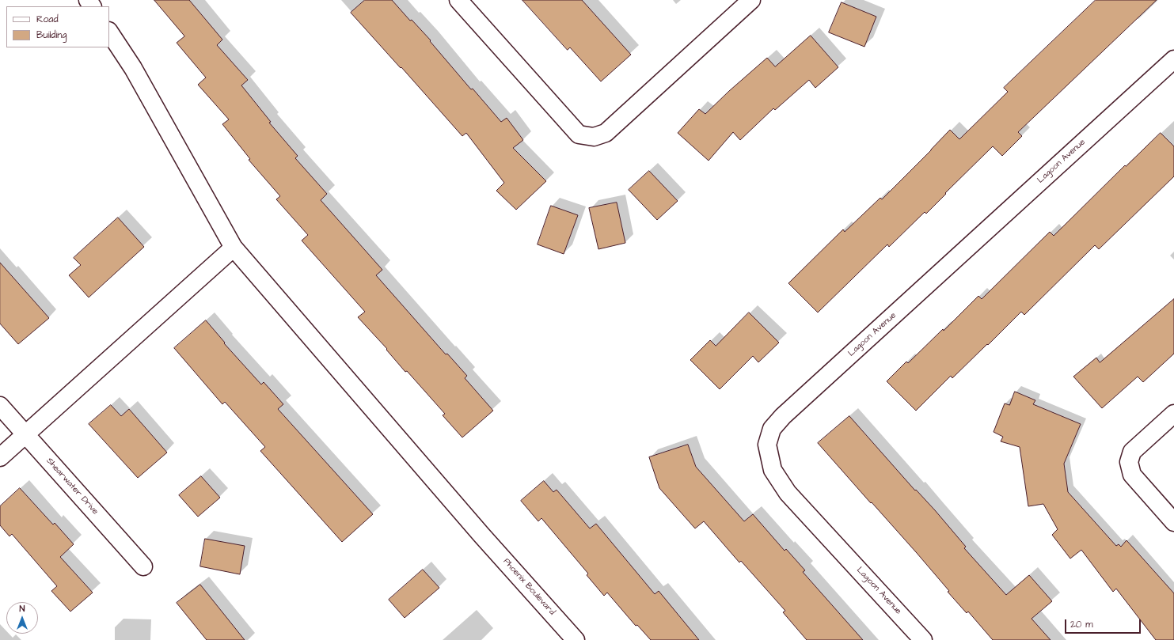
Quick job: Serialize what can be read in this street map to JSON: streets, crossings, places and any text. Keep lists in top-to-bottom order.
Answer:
{
  "streets": {
    "street": ["Lagoon Avenue", "Shearwater Drive", "Phoenix Boulevard"]
  },
  "legend": ["Road", "Building"],
  "scale_bar": "20 m",
  "north": "top"
}
